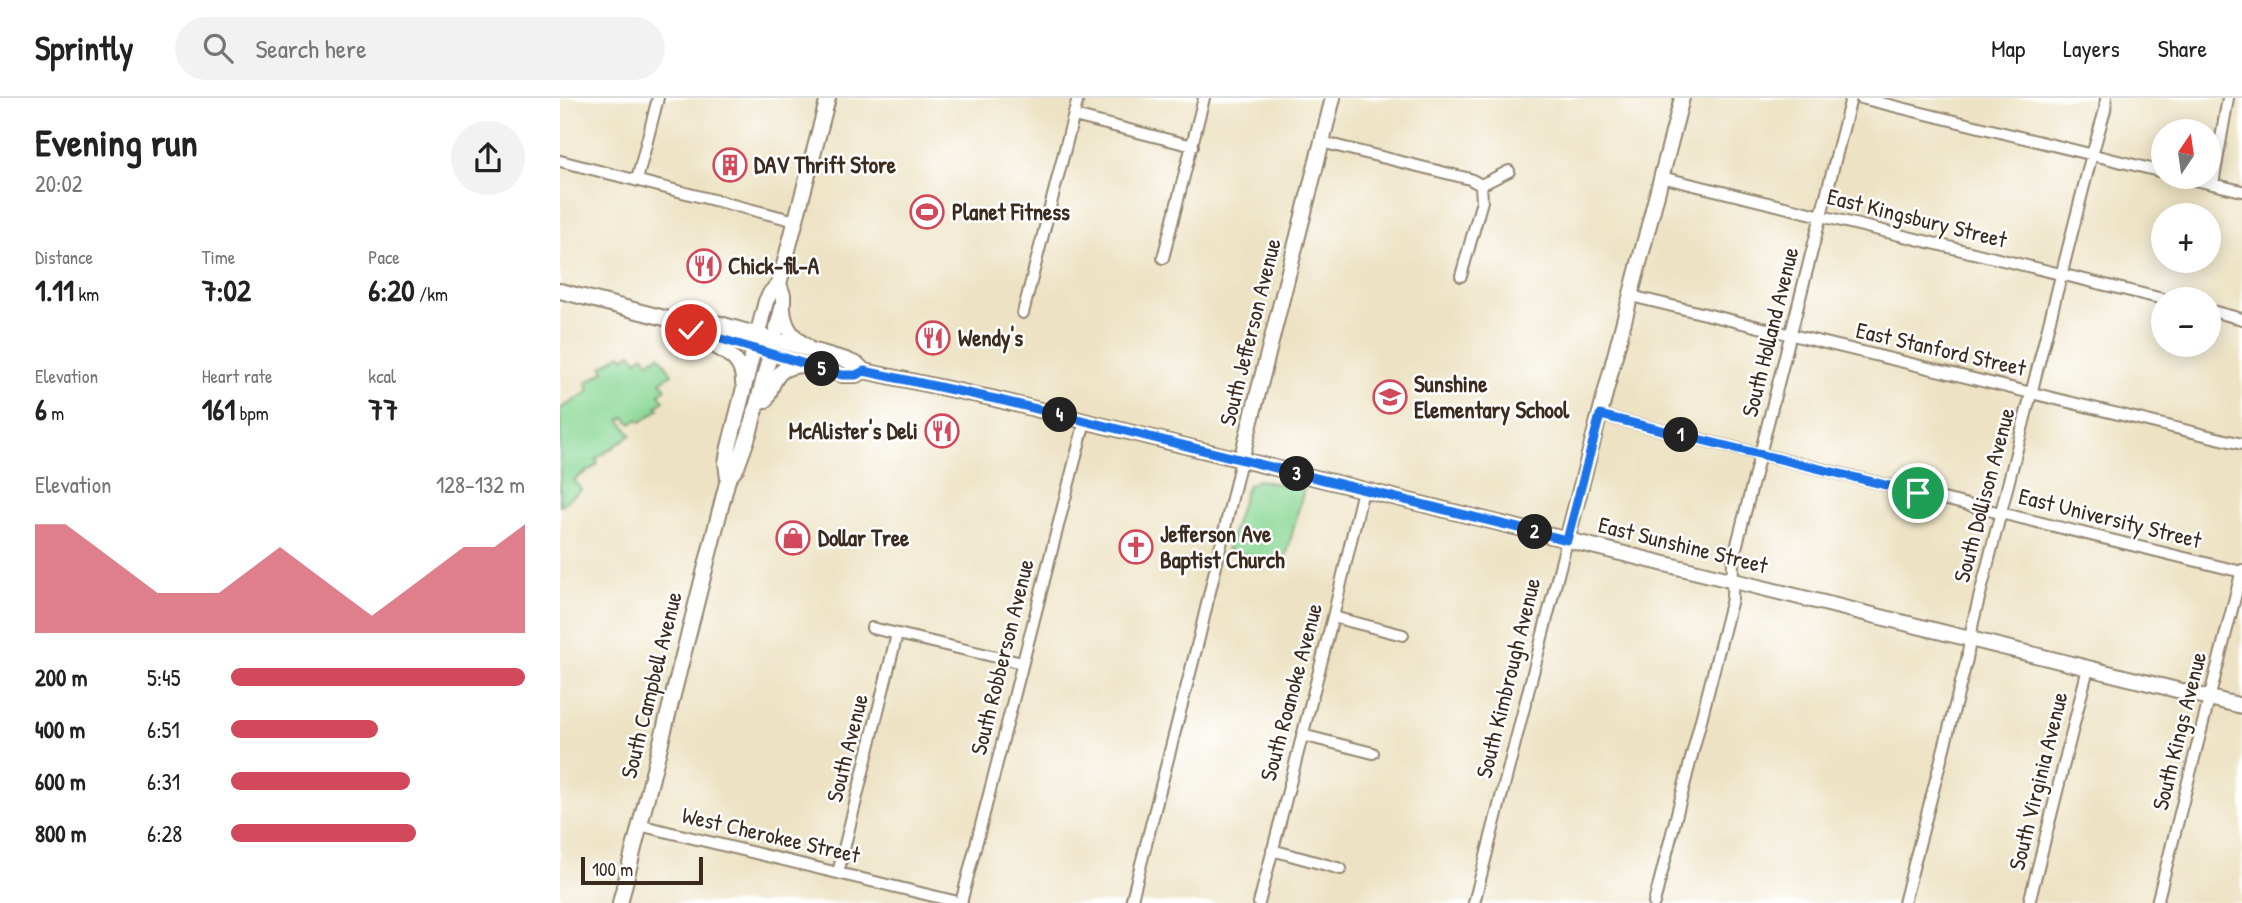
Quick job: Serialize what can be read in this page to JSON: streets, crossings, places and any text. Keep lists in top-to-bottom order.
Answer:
{
  "streets": {
    "main road": [
      "South Jefferson Avenue",
      "East Sunshine Street",
      "South Kimbrough Avenue",
      "South Campbell Avenue"
    ],
    "street": [
      "East Kingsbury Street",
      "South Holland Avenue",
      "East Stanford Street",
      "South Dollison Avenue",
      "East University Street",
      "South Robberson Avenue",
      "South Roanoke Avenue",
      "South Kings Avenue",
      "South Avenue",
      "South Virginia Avenue",
      "West Cherokee Street"
    ]
  },
  "crossings": [
    ["East Kingsbury Street", "South Holland Avenue"],
    ["East Kingsbury Street", "South Dollison Avenue"],
    ["East Kingsbury Street", "South Kimbrough Avenue"],
    ["South Jefferson Avenue", "East Sunshine Street"],
    ["South Holland Avenue", "East Stanford Street"],
    ["South Holland Avenue", "East University Street"],
    ["South Holland Avenue", "East Sunshine Street"],
    ["East Stanford Street", "South Dollison Avenue"],
    ["East Stanford Street", "South Kimbrough Avenue"],
    ["South Dollison Avenue", "East University Street"],
    ["South Dollison Avenue", "East Sunshine Street"],
    ["East University Street", "South Kimbrough Avenue"],
    ["East University Street", "South Kings Avenue"],
    ["East Sunshine Street", "South Robberson Avenue"],
    ["East Sunshine Street", "South Kimbrough Avenue"],
    ["East Sunshine Street", "South Campbell Avenue"],
    ["East Sunshine Street", "South Roanoke Avenue"],
    ["East Sunshine Street", "South Kings Avenue"],
    ["East Sunshine Street", "South Virginia Avenue"],
    ["South Robberson Avenue", "West Cherokee Street"],
    ["South Campbell Avenue", "West Cherokee Street"],
    ["South Avenue", "West Cherokee Street"]
  ],
  "places": {
    "building": ["DAV Thrift Store"],
    "sports": ["Planet Fitness"],
    "restaurant": ["Chick-fil-A", "Wendy's", "McAlister's Deli"],
    "school or university": ["Sunshine Elementary School"],
    "shop": ["Dollar Tree"],
    "church": ["Jefferson Ave Baptist Church"]
  },
  "scale_bar": "100 m",
  "north": "top",
  "page": {
    "header": "Sprintly",
    "search": "Search here",
    "nav": ["Map", "Layers", "Share"],
    "heading": ["Evening run", "20:02"],
    "map_buttons": ["+", "−"],
    "stats": [
      ["Distance", "1.11 km"],
      ["Time", "7:02"],
      ["Pace", "6:20 /km"],
      ["Elevation", "6 m"],
      ["Heart rate", "161 bpm"],
      ["kcal", "77"]
    ],
    "pins": [
      "5",
      "4",
      "1",
      "3",
      "2"
    ],
    "chart": ["Elevation", "128–132 m"],
    "list": [
      {
        "name": "200 m",
        "note": "5:45"
      },
      {
        "name": "400 m",
        "note": "6:51"
      },
      {
        "name": "600 m",
        "note": "6:31"
      },
      {
        "name": "800 m",
        "note": "6:28"
      }
    ],
    "scale": "100 m"
  }
}
